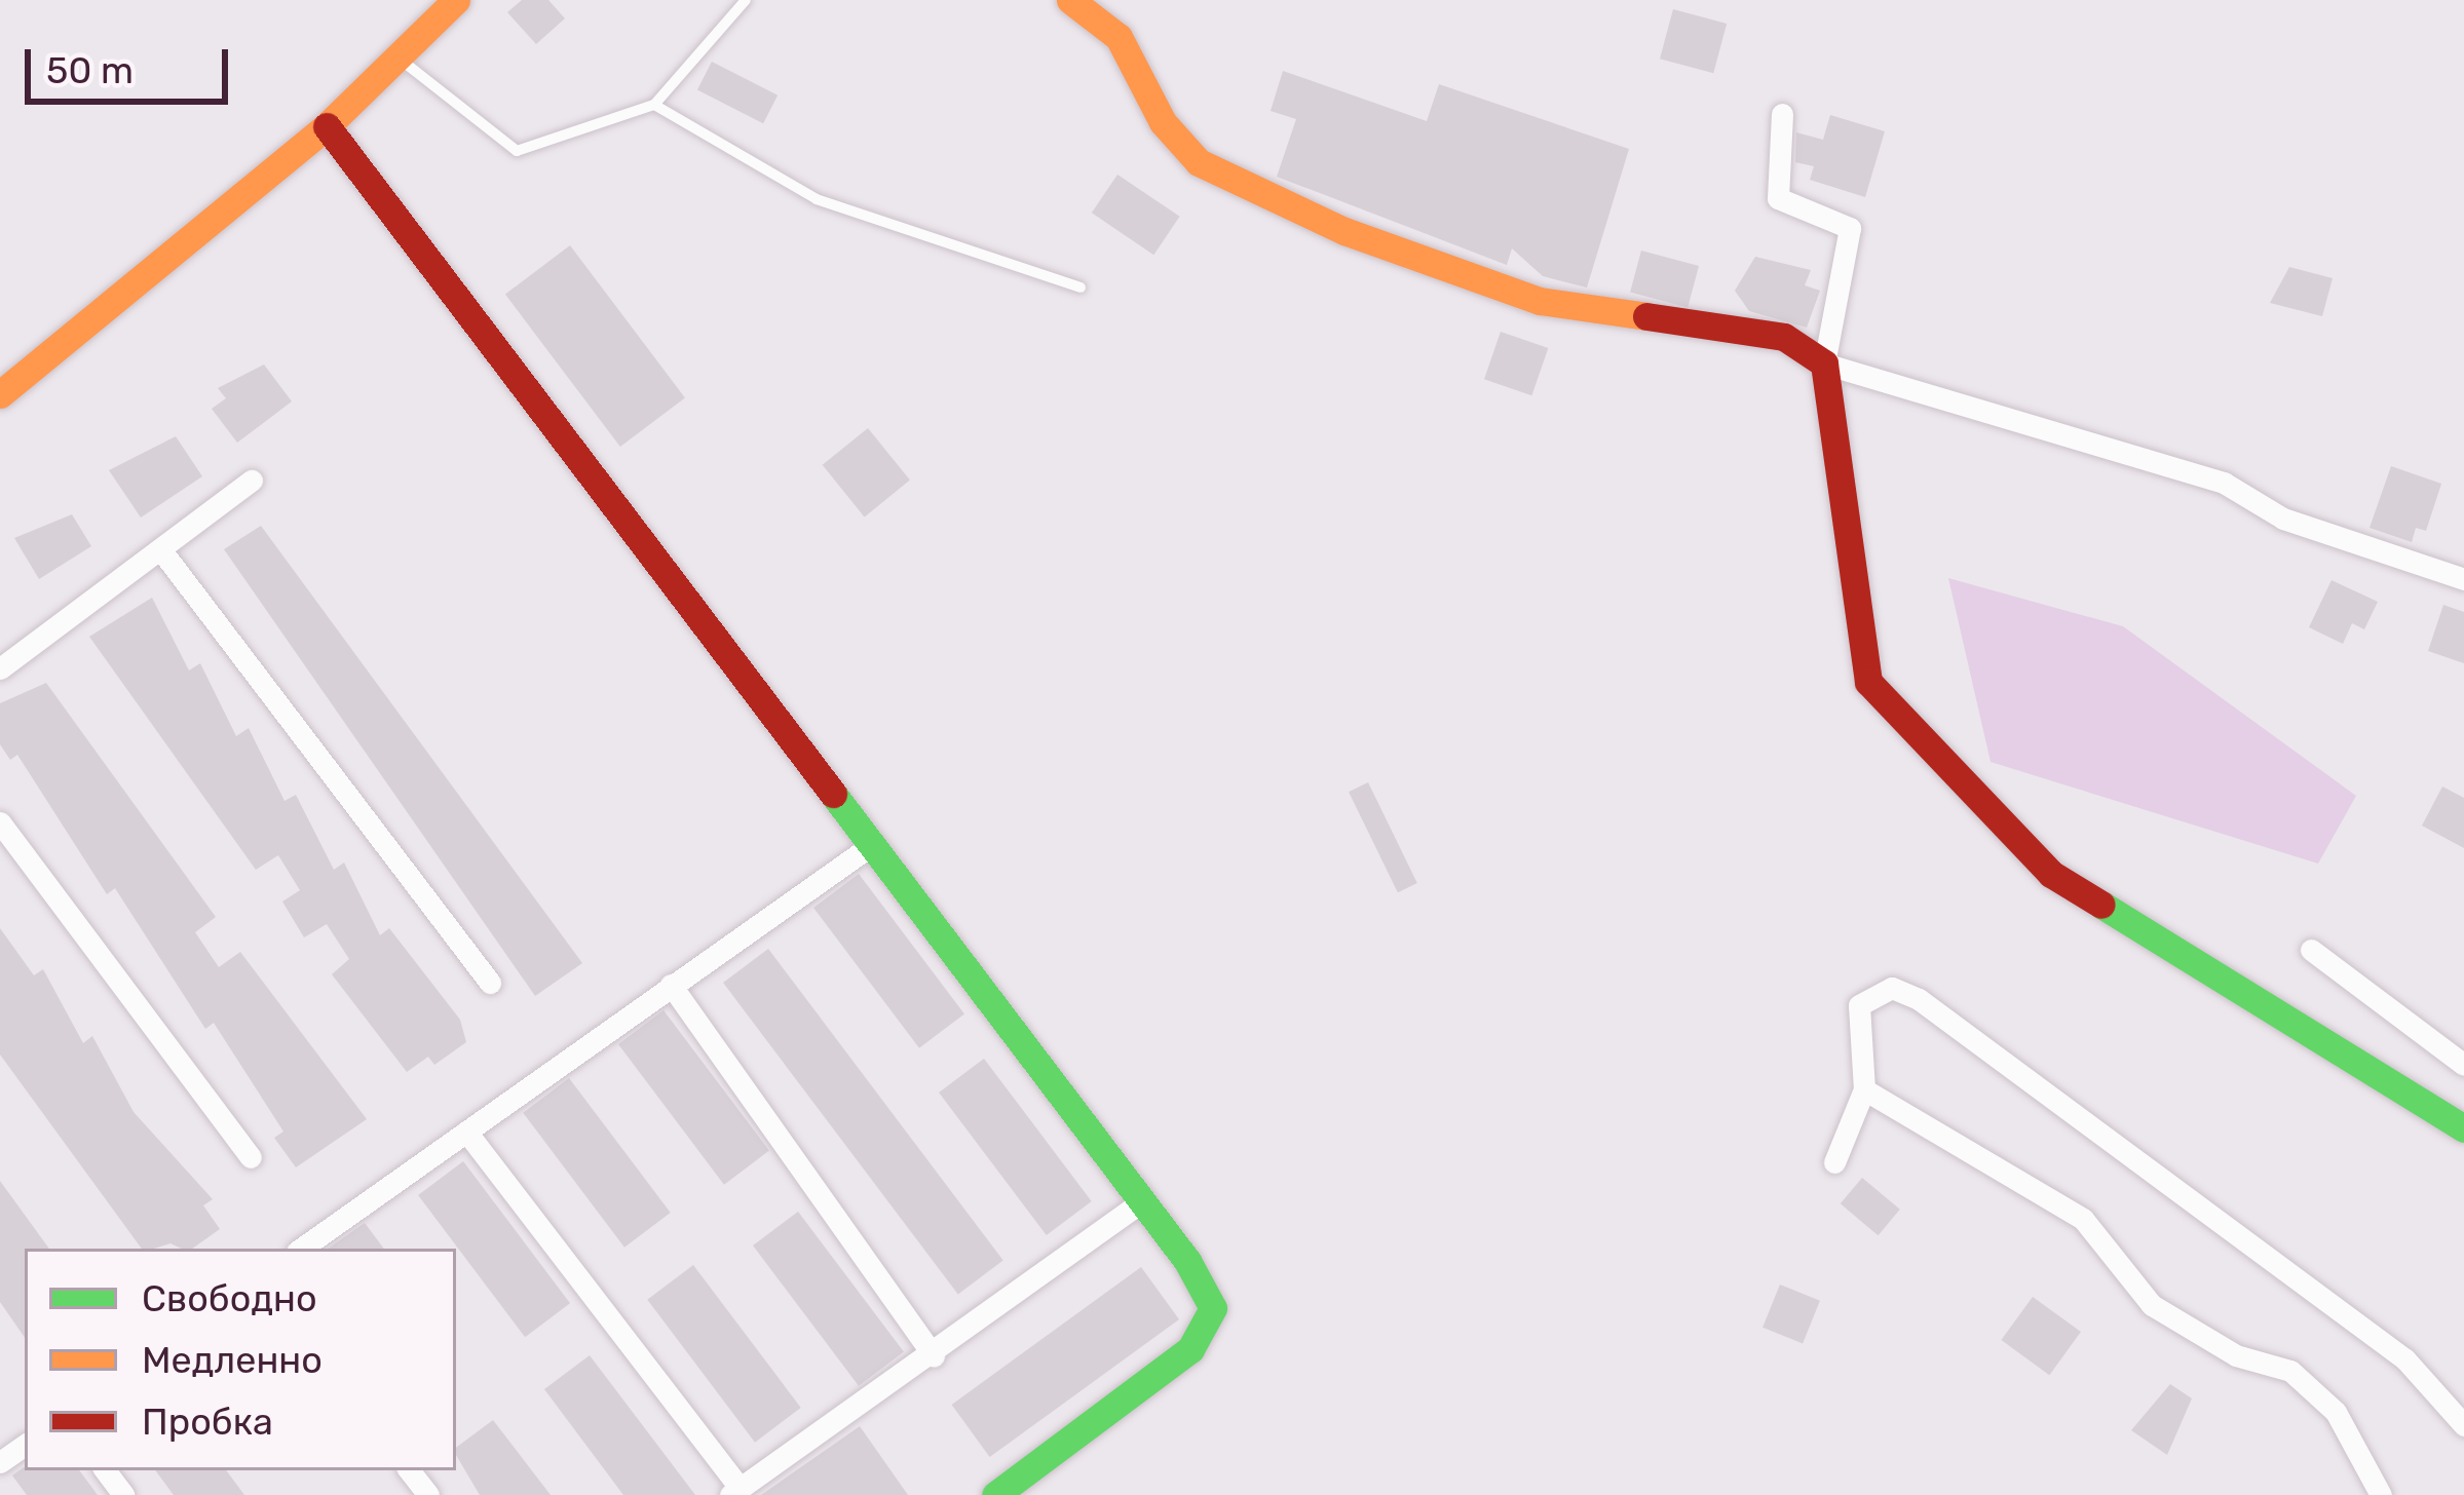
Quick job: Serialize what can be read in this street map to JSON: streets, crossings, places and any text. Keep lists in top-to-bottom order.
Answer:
{
  "legend": ["Свободно", "Медленно", "Пробка"],
  "scale_bar": "50 m"
}
